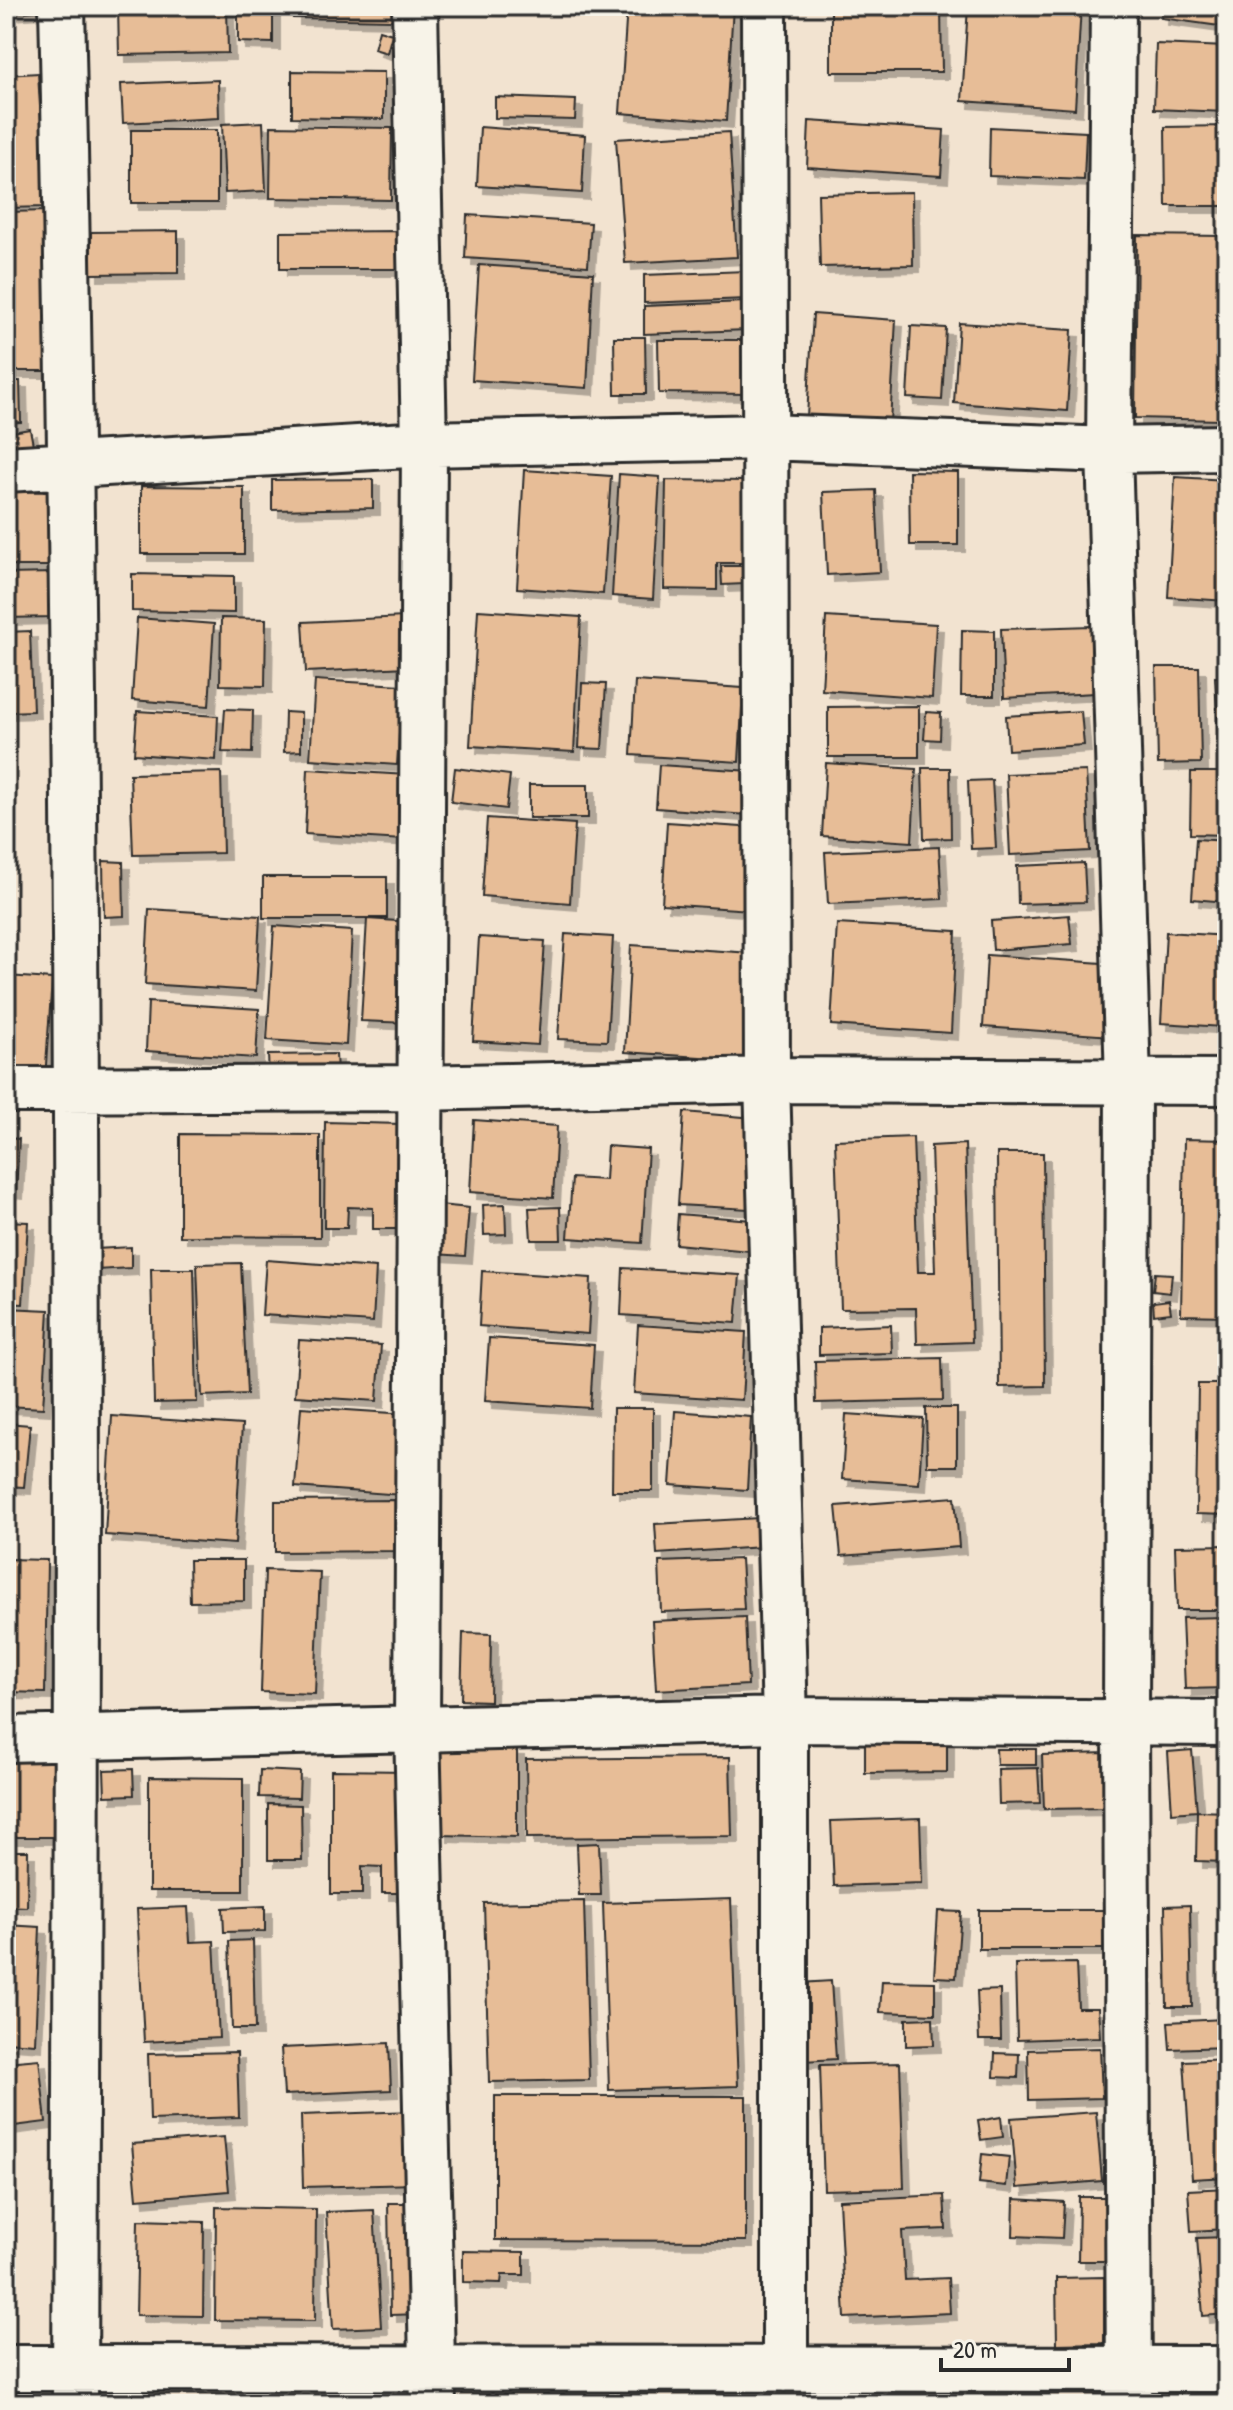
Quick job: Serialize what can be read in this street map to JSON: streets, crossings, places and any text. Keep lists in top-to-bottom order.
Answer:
{
  "scale_bar": "20 m"
}
